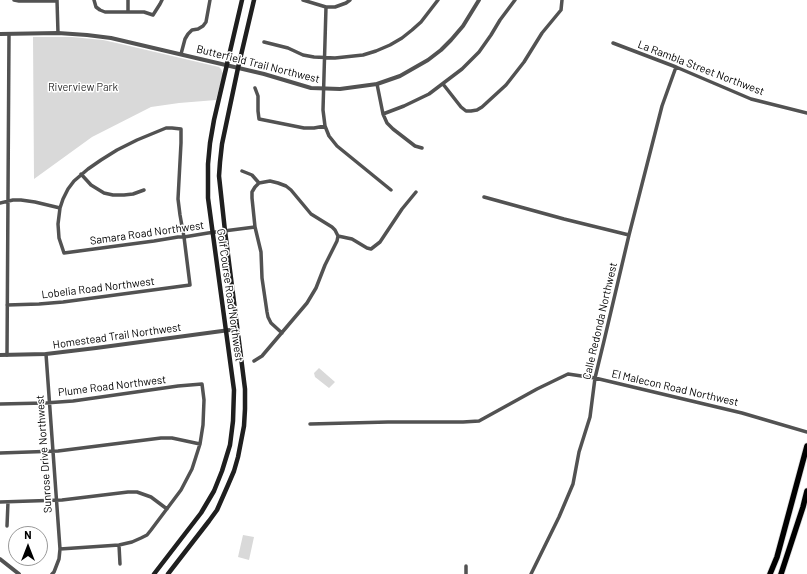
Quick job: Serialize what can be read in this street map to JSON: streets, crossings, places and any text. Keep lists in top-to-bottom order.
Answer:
{
  "streets": {
    "main road": ["Golf Course Road Northwest"],
    "street": [
      "Butterfield Trail Northwest",
      "La Rambla Street Northwest",
      "Samara Road Northwest",
      "Lobelia Road Northwest",
      "Calle Redonda Northwest",
      "Homestead Trail Northwest",
      "Plume Road Northwest",
      "El Malecon Road Northwest",
      "Sunrose Drive Northwest"
    ]
  },
  "crossings": [
    ["Butterfield Trail Northwest", "Golf Course Road Northwest"],
    ["La Rambla Street Northwest", "Calle Redonda Northwest"],
    ["Samara Road Northwest", "Lobelia Road Northwest"],
    ["Samara Road Northwest", "Golf Course Road Northwest"],
    ["Golf Course Road Northwest", "Homestead Trail Northwest"],
    ["Calle Redonda Northwest", "El Malecon Road Northwest"],
    ["Homestead Trail Northwest", "Sunrose Drive Northwest"],
    ["Plume Road Northwest", "Sunrose Drive Northwest"]
  ],
  "parks": ["Riverview Park"],
  "north": "top"
}
